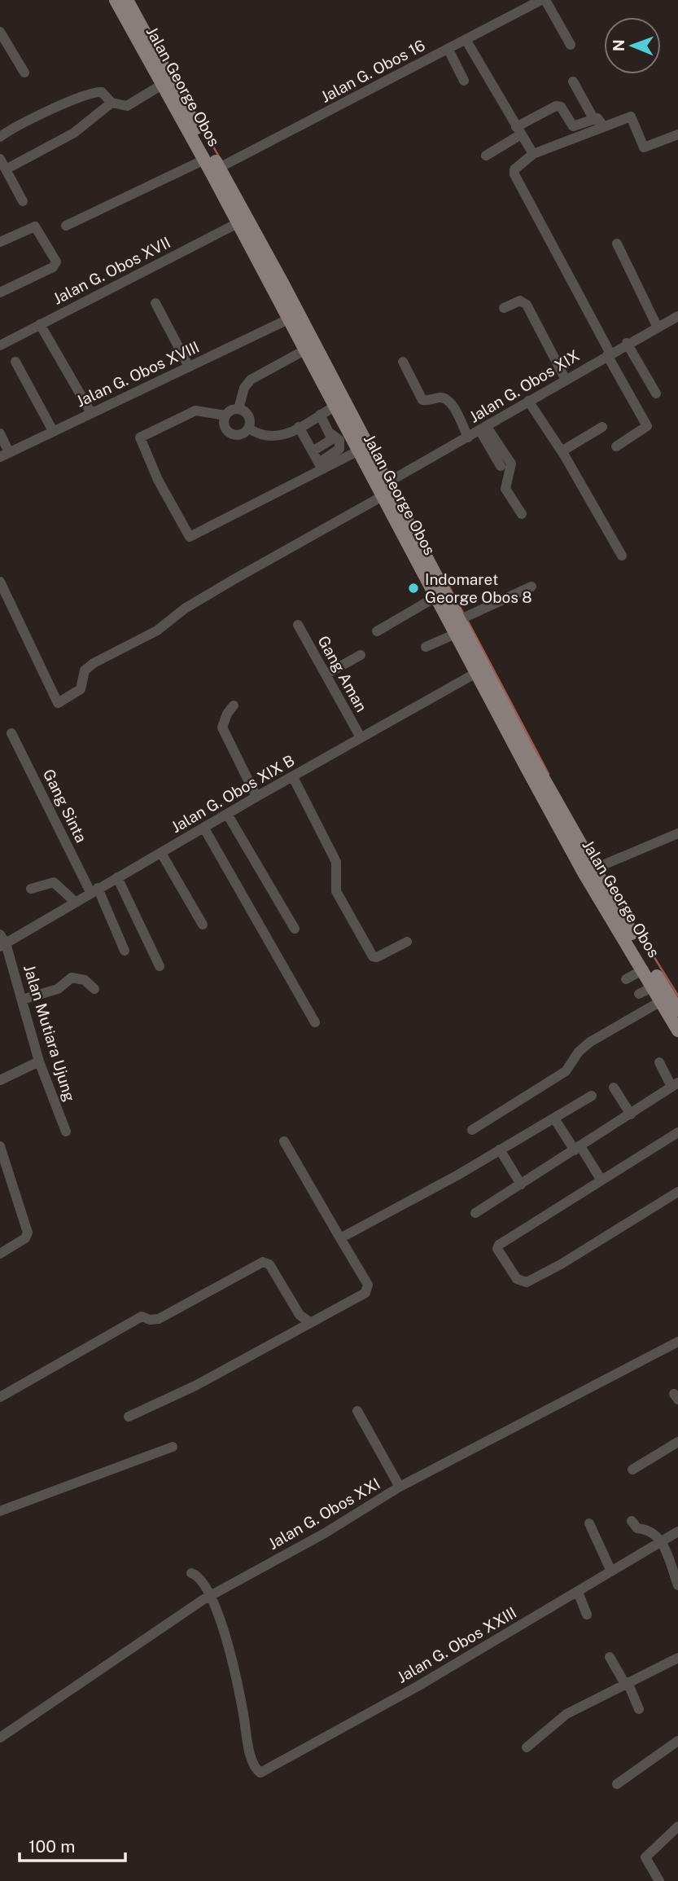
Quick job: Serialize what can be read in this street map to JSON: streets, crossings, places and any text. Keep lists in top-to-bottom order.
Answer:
{
  "streets": {
    "main road": ["Jalan George Obos"],
    "street": [
      "Jalan G. Obos 16",
      "Jalan G. Obos XVII",
      "Jalan G. Obos XVIII",
      "Jalan G. Obos XIX",
      "Gang Aman",
      "Jalan G. Obos XIX B",
      "Gang Sinta",
      "Jalan Mutiara Ujung",
      "Jalan G. Obos XXI",
      "Jalan G. Obos XXIII"
    ]
  },
  "crossings": [
    ["Jalan G. Obos 16", "Jalan George Obos"],
    ["Jalan George Obos", "Jalan G. Obos XVII"],
    ["Jalan George Obos", "Jalan G. Obos XVIII"],
    ["Jalan George Obos", "Jalan G. Obos XIX"],
    ["Jalan George Obos", "Jalan G. Obos XIX B"],
    ["Gang Aman", "Jalan G. Obos XIX B"],
    ["Jalan G. Obos XIX B", "Gang Sinta"],
    ["Jalan G. Obos XIX B", "Jalan Mutiara Ujung"],
    ["Jalan G. Obos XXI", "Jalan G. Obos XXIII"]
  ],
  "places": ["Indomaret George Obos 8"],
  "scale_bar": "100 m",
  "north": "left"
}
